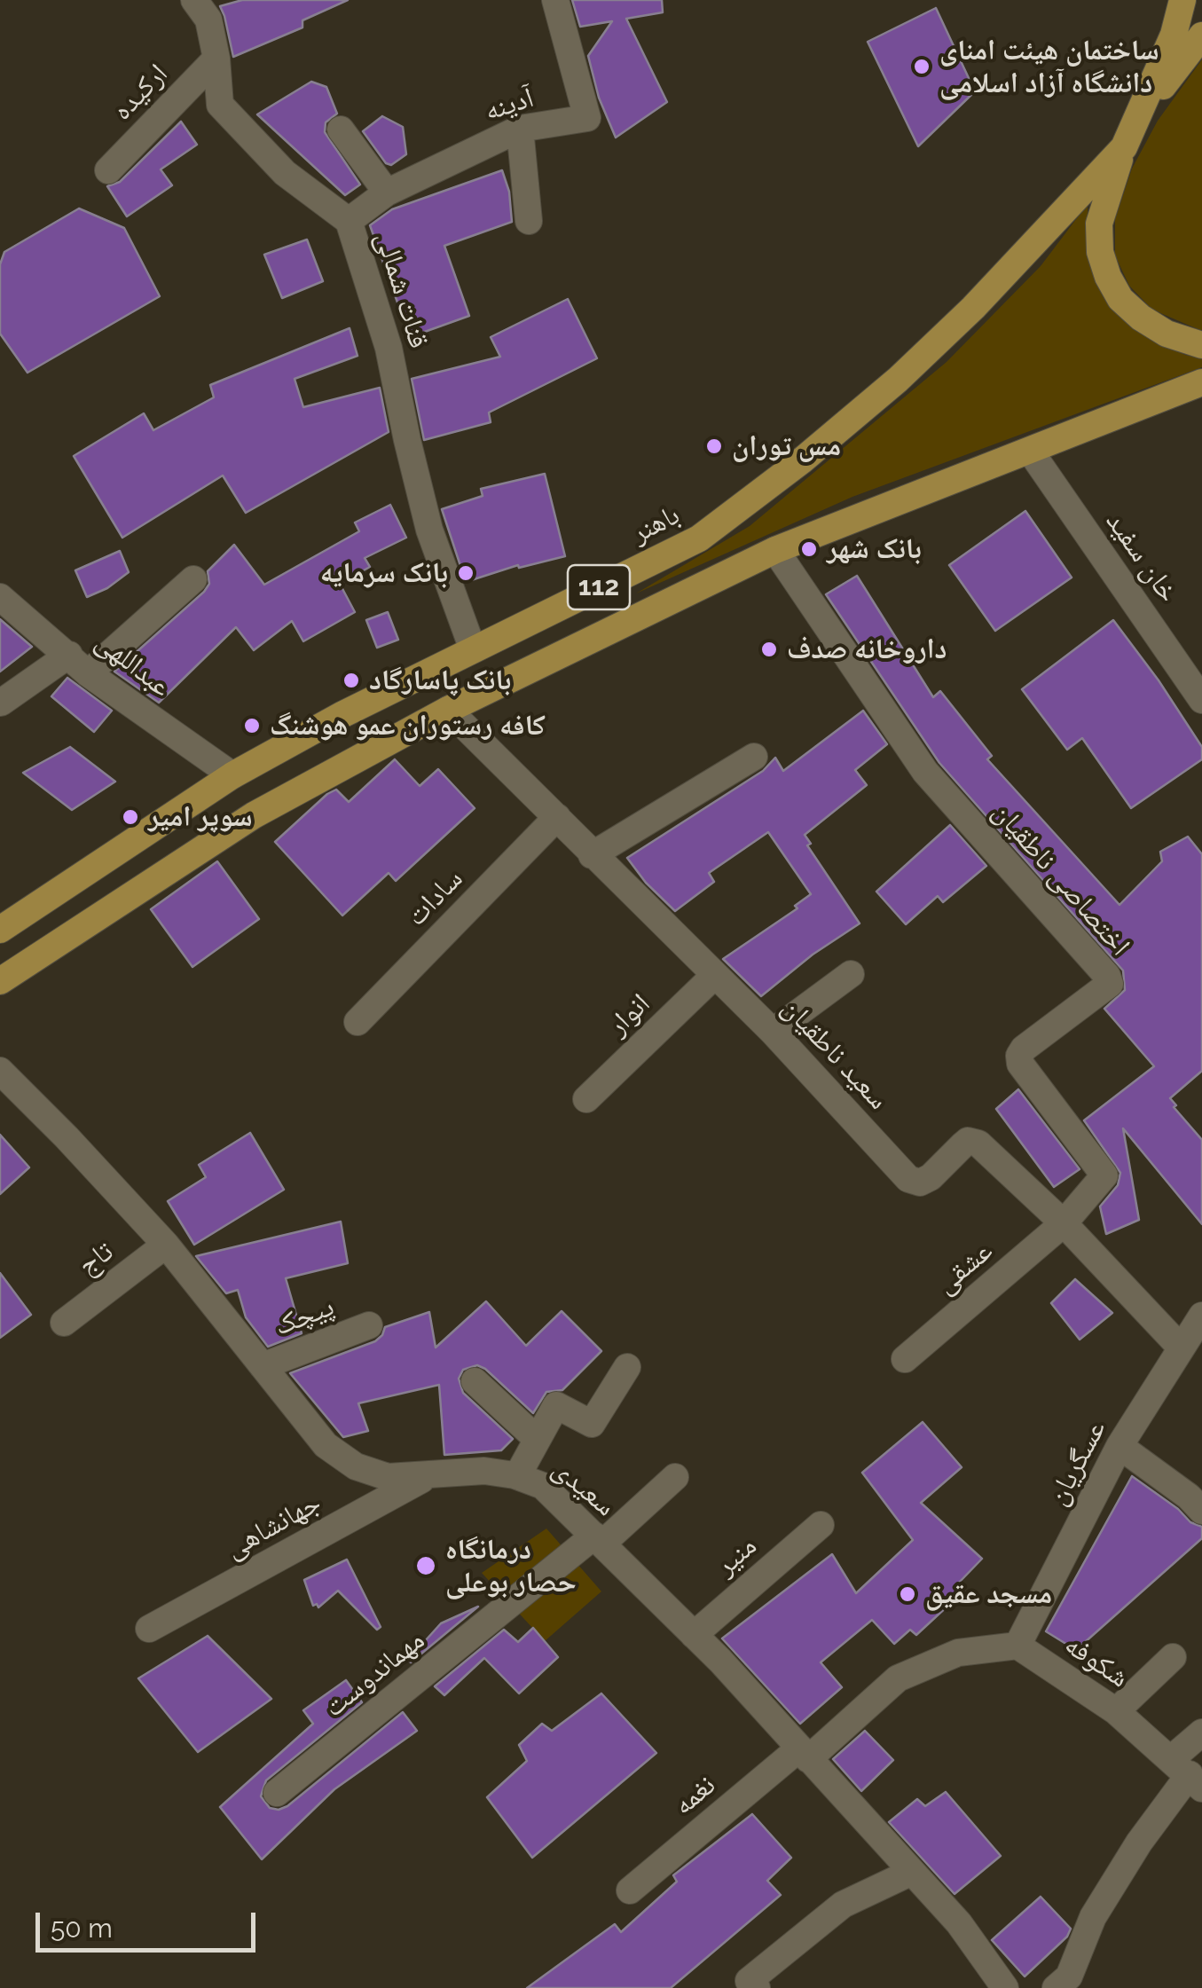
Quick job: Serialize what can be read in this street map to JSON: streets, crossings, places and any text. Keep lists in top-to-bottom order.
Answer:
{
  "streets": {
    "main road": ["باهنر", "112"],
    "street": [
      "ارکیده",
      "آدینه",
      "قنات شمالى",
      "خان سفید",
      "عبداللهی",
      "اختصاصی ناطقیان",
      "سادات",
      "انوار",
      "سعید ناطقیان",
      "تاج",
      "عشقی",
      "پیچک",
      "عسگریان",
      "سعیدی",
      "جهانشاهی",
      "منیر",
      "شکوفه",
      "مهماندوست",
      "نغمه"
    ]
  },
  "crossings": [
    ["ارکیده", "قنات شمالى"],
    ["آدینه", "قنات شمالى"],
    ["قنات شمالى", "باهنر"],
    ["باهنر", "عبداللهی"],
    ["خان سفید", "112"],
    ["112", "اختصاصی ناطقیان"],
    ["112", "سعید ناطقیان"],
    ["اختصاصی ناطقیان", "سعید ناطقیان"],
    ["اختصاصی ناطقیان", "عشقی"],
    ["سادات", "سعید ناطقیان"],
    ["انوار", "سعید ناطقیان"],
    ["سعید ناطقیان", "عشقی"],
    ["سعید ناطقیان", "عسگریان"],
    ["تاج", "سعیدی"],
    ["پیچک", "سعیدی"],
    ["عسگریان", "شکوفه"],
    ["سعیدی", "جهانشاهی"],
    ["سعیدی", "منیر"],
    ["سعیدی", "شکوفه"],
    ["سعیدی", "مهماندوست"],
    ["سعیدی", "نغمه"],
    ["شکوفه", "نغمه"]
  ],
  "places": [
    "ساختمان هیئت امنای دانشگاه آزاد اسلامی",
    "مس توران",
    "بانک شهر",
    "بانک سرمایه",
    "داروخانه صدف",
    "بانک پاسارگاد",
    "کافه رستوران عمو هوشنگ",
    "سوپر امیر",
    "درمانگاه حصار بوعلی",
    "مسجد عقیق"
  ],
  "scale_bar": "50 m"
}
